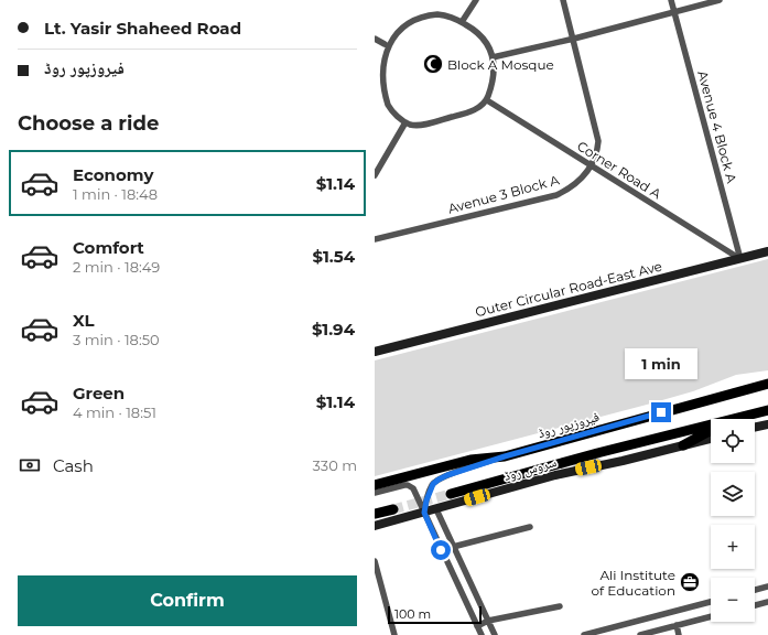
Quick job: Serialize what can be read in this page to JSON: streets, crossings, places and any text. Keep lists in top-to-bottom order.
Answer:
{
  "streets": {
    "main road": ["فیروزپور روڈ"],
    "street": [
      "Avenue 4 Block A",
      "Corner Road A",
      "Avenue 3 Block A",
      "Outer Circular Road-East Ave",
      "سروس روڈ"
    ]
  },
  "crossings": [
    ["Avenue 4 Block A", "Corner Road A"],
    ["Avenue 4 Block A", "Outer Circular Road-East Ave"],
    ["Corner Road A", "Avenue 3 Block A"],
    ["Corner Road A", "Outer Circular Road-East Ave"]
  ],
  "places": {
    "mosque": ["Block A Mosque"],
    "office": ["Ali Institute of Education"]
  },
  "scale_bar": "100 m",
  "page": {
    "banner": ["Lt. Yasir Shaheed Road", "فیروزپور روڈ"],
    "heading": "Choose a ride",
    "list": [
      {
        "name": "Economy",
        "note": "1 min · 18:48",
        "value": "$1.14"
      },
      {
        "name": "Comfort",
        "note": "2 min · 18:49",
        "value": "$1.54"
      },
      {
        "name": "XL",
        "note": "3 min · 18:50",
        "value": "$1.94"
      },
      {
        "name": "Green",
        "note": "4 min · 18:51",
        "value": "$1.14"
      }
    ],
    "bubble": "1 min",
    "map_buttons": ["+", "−"],
    "pay": ["Cash", "330 m"],
    "buttons": "Confirm",
    "scale": "100 m"
  }
}
